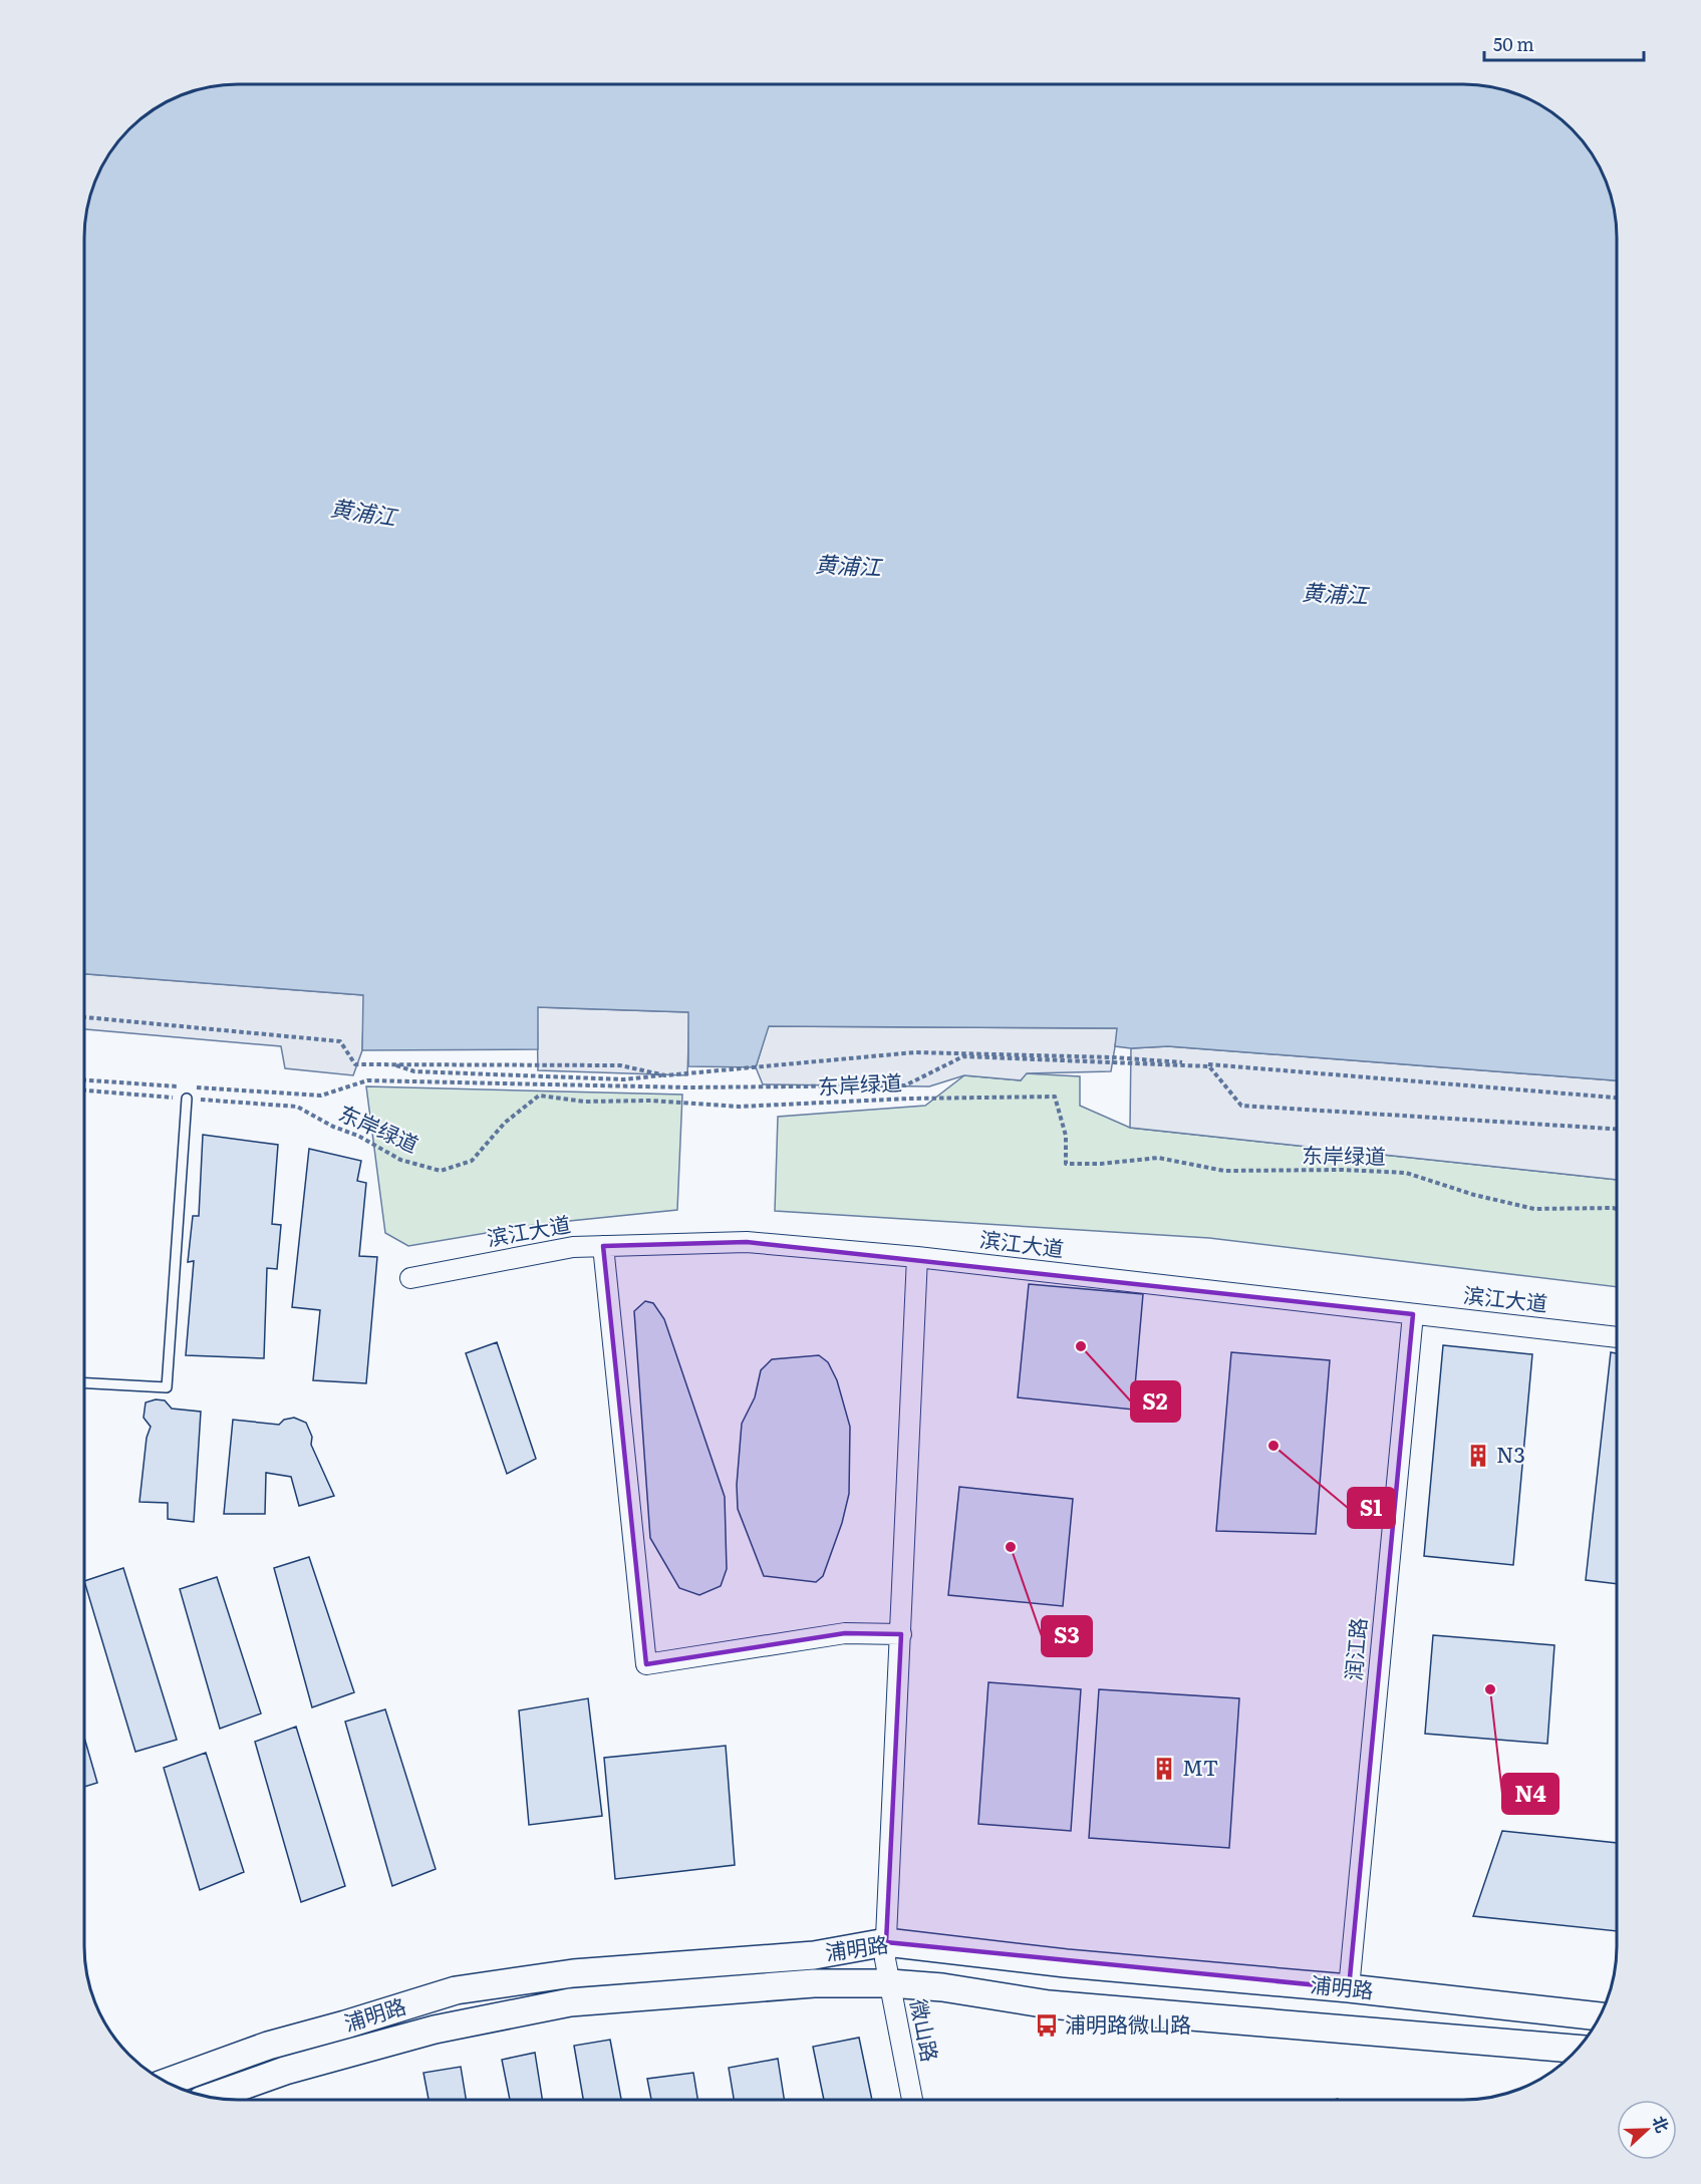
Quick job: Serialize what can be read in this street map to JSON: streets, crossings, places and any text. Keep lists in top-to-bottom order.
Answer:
{
  "streets": {
    "main road": ["浦明路"],
    "street": ["滨江大道", "润江路", "微山路"],
    "path": ["东岸绿道"]
  },
  "crossings": [
    ["滨江大道", "润江路"],
    ["滨江大道", "微山路"],
    ["润江路", "浦明路"],
    ["浦明路", "微山路"]
  ],
  "water": ["黄浦江"],
  "places": {
    "other": [
      "S2",
      "S1",
      "S3",
      "N4"
    ],
    "building": ["N3", "MT"],
    "bus stop": ["浦明路微山路"]
  },
  "scale_bar": "50 m",
  "north": "right"
}
